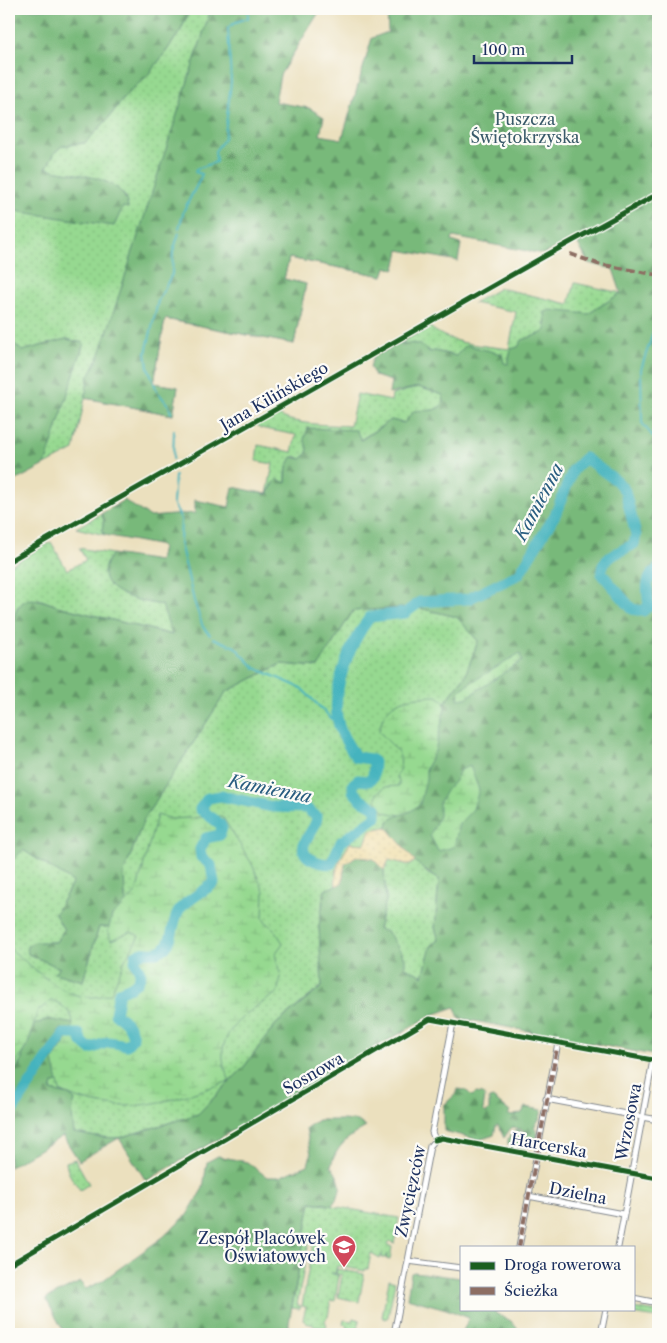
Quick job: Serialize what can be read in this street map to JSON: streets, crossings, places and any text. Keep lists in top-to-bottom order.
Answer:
{
  "streets": {
    "street": [
      "Jana Kilińskiego",
      "Sosnowa",
      "Wrzosowa",
      "Harcerska",
      "Zwycięzców",
      "Dzielna"
    ]
  },
  "crossings": [
    ["Sosnowa", "Wrzosowa"],
    ["Sosnowa", "Zwycięzców"],
    ["Wrzosowa", "Harcerska"],
    ["Wrzosowa", "Dzielna"],
    ["Harcerska", "Zwycięzców"]
  ],
  "water": ["Kamienna"],
  "parks": ["Puszcza Świętokrzyska"],
  "places": {
    "school or university": ["Zespół Placówek Oświatowych"]
  },
  "legend": ["Droga rowerowa", "Ścieżka"],
  "scale_bar": "100 m"
}
